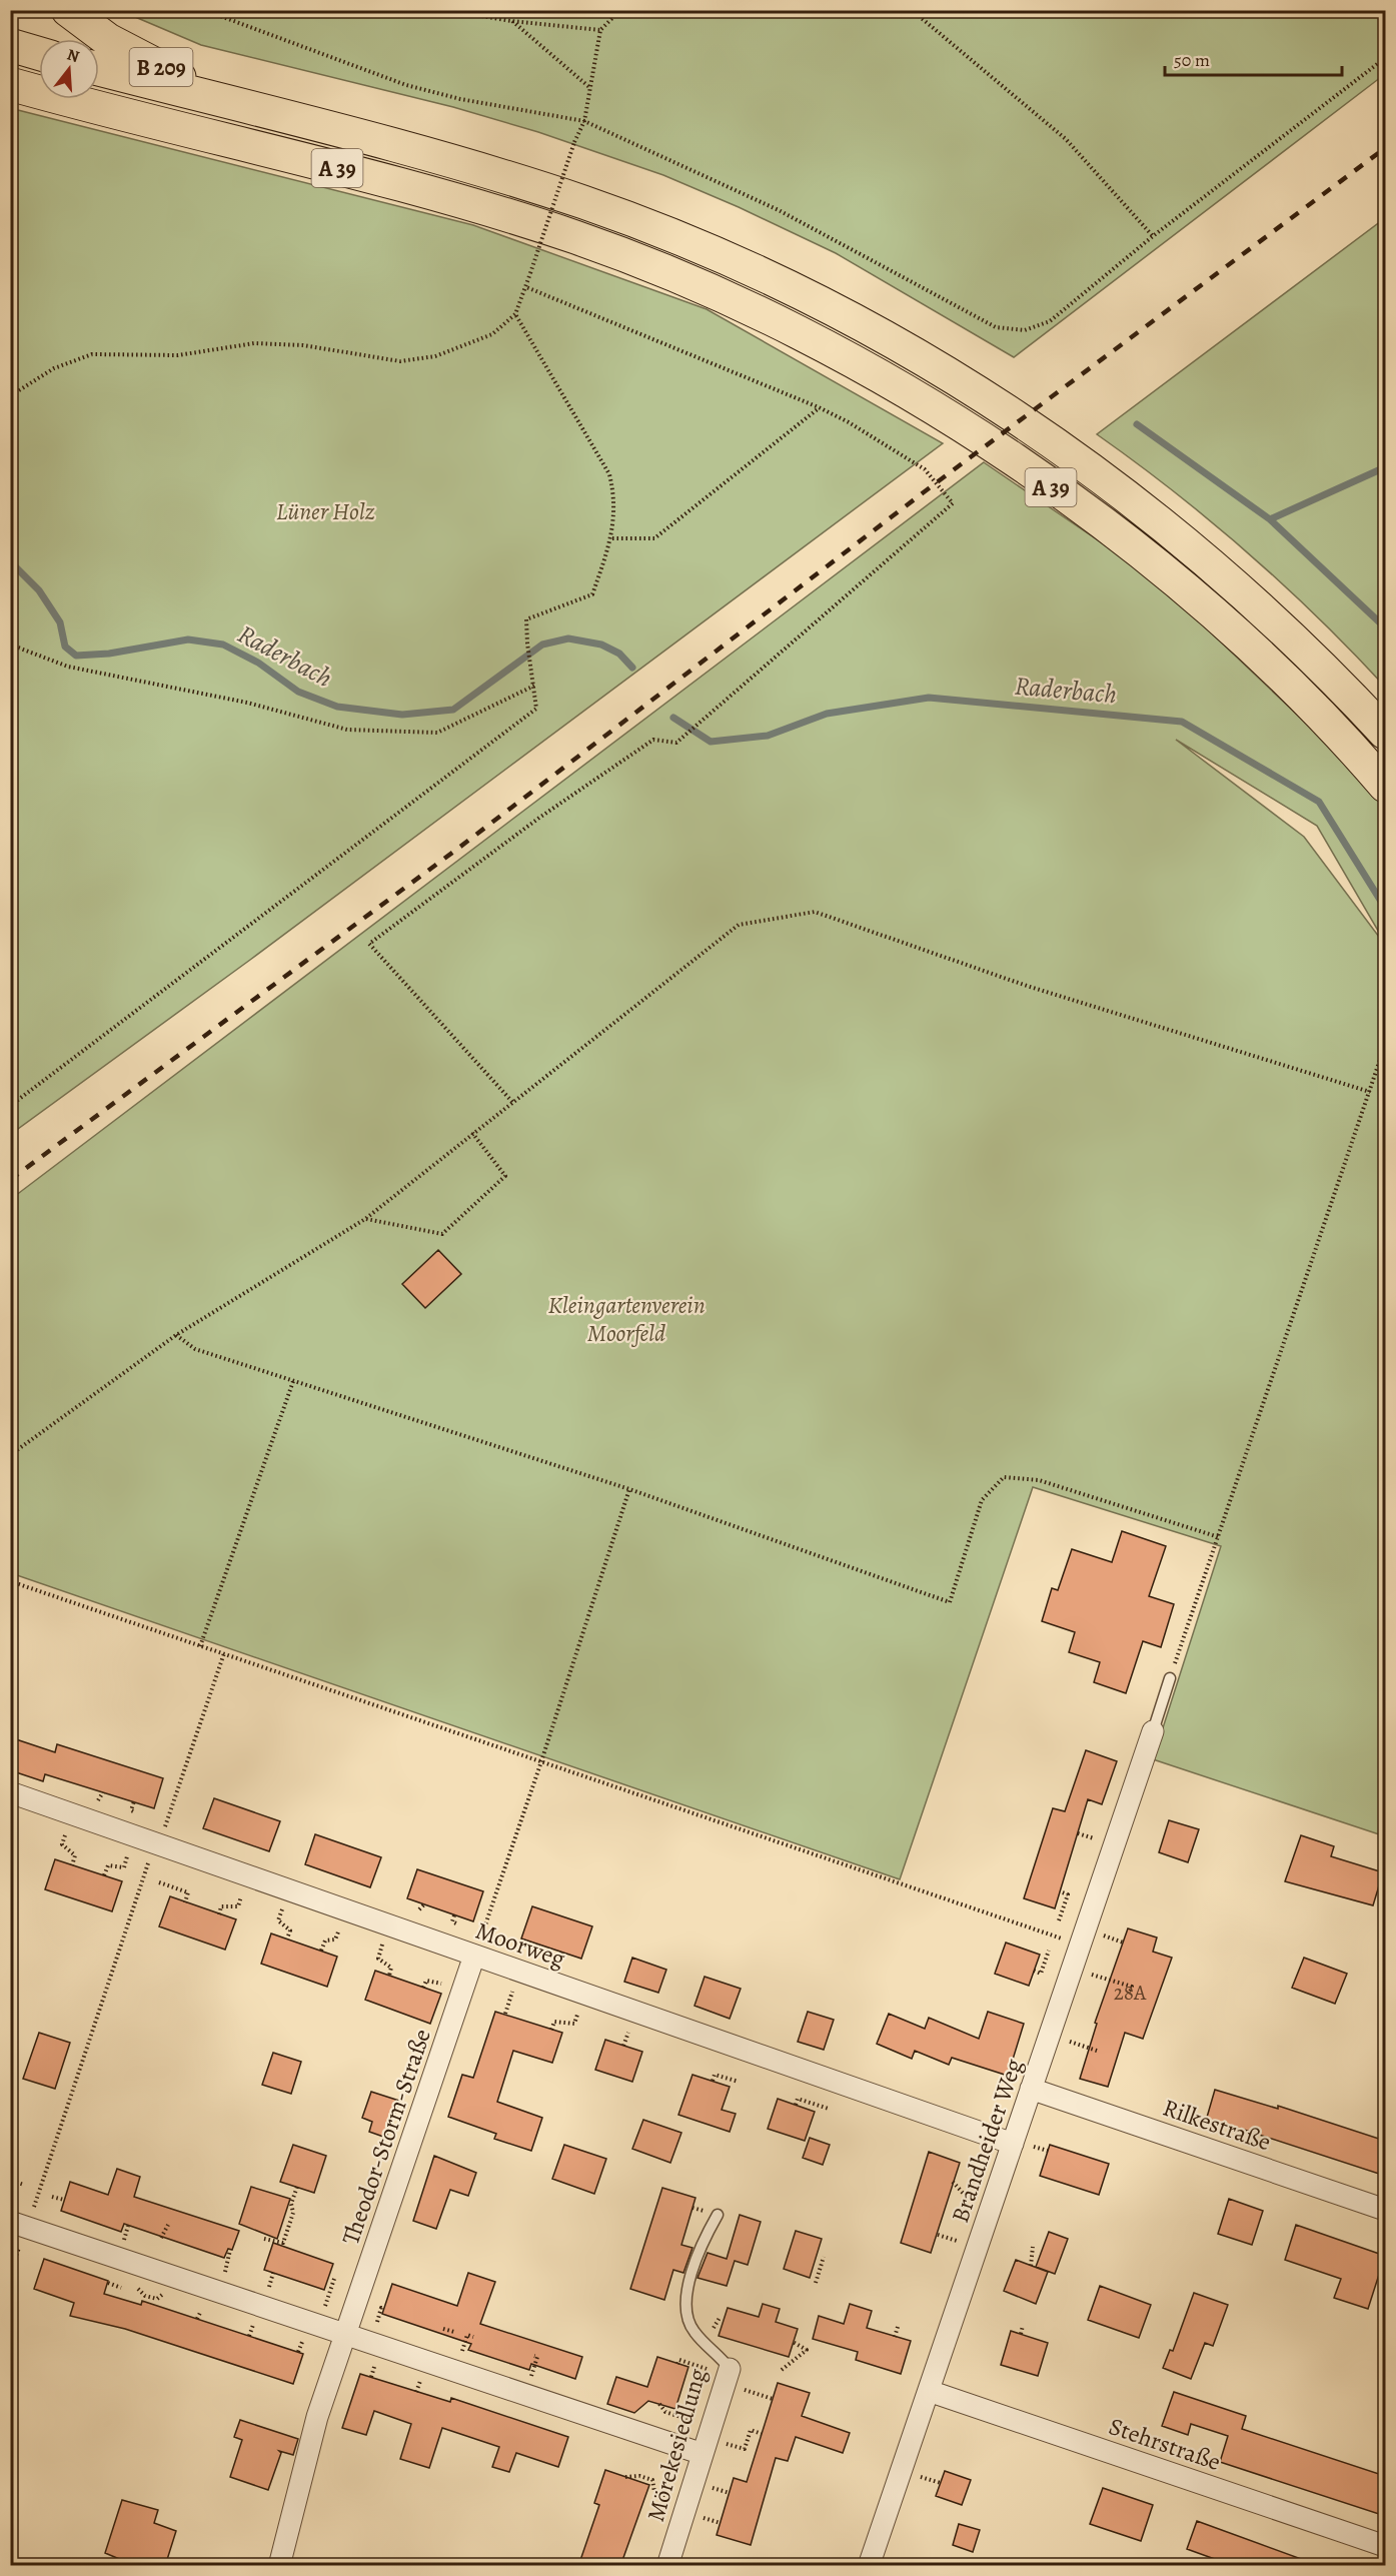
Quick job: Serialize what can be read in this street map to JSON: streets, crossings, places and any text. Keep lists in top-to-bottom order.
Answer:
{
  "streets": {
    "highway": ["B 209", "A 39"],
    "street": [
      "Moorweg",
      "Rilkestraße",
      "Theodor-Storm-Straße",
      "Brandheider Weg",
      "Stehrstraße",
      "Mörekesiedlung"
    ]
  },
  "crossings": [
    ["B 209", "A 39"],
    ["Moorweg", "Theodor-Storm-Straße"],
    ["Moorweg", "Brandheider Weg"],
    ["Rilkestraße", "Brandheider Weg"],
    ["Brandheider Weg", "Stehrstraße"]
  ],
  "water": ["Raderbach"],
  "parks": ["Lüner Holz", "Kleingartenverein Moorfeld"],
  "house_numbers": ["28A"],
  "scale_bar": "50 m",
  "north": "top"
}
